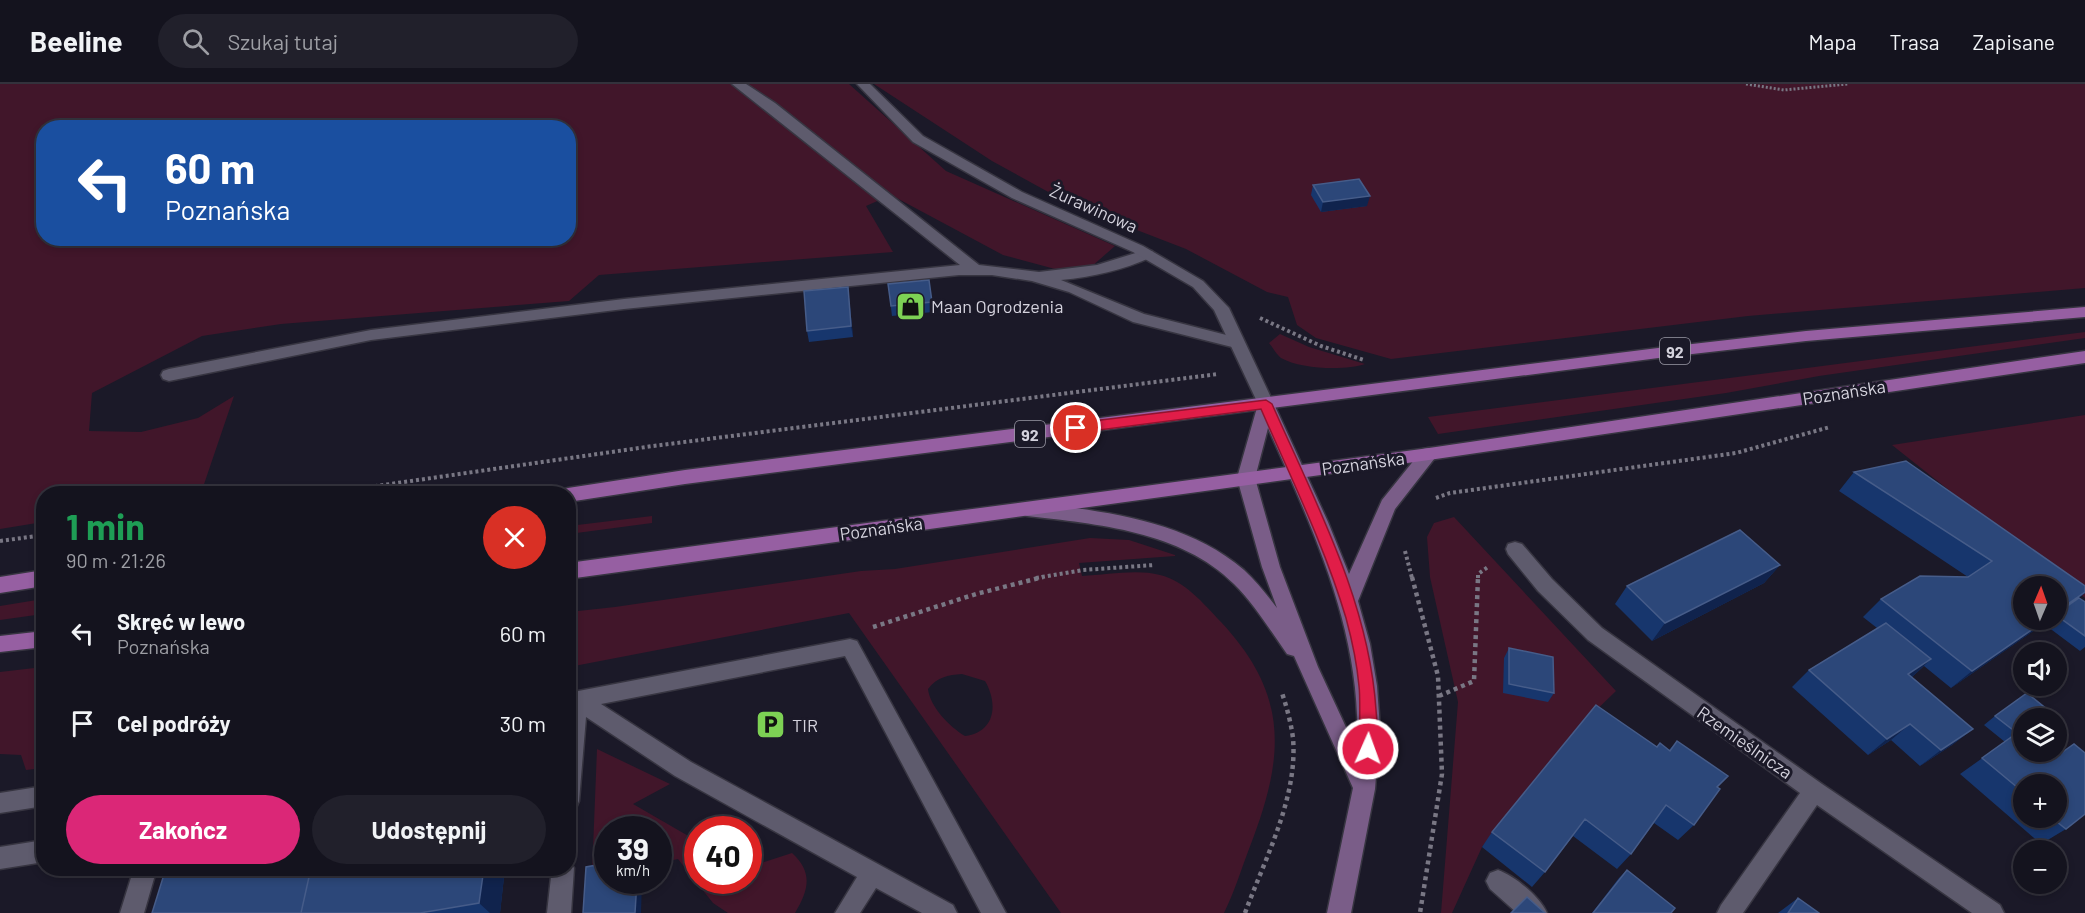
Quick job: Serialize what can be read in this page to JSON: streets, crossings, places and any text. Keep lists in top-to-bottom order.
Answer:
{
  "streets": {
    "main road": ["92", "Poznańska"],
    "street": ["Żurawinowa", "Rzemieślnicza"]
  },
  "crossings": [
    ["Żurawinowa", "92"]
  ],
  "places": {
    "shop": ["Maan Ogrodzenia"],
    "parking": ["TIR"]
  },
  "north": "top",
  "page": {
    "header": "Beeline",
    "search": "Szukaj tutaj",
    "nav": ["Mapa", "Trasa", "Zapisane"],
    "turn": ["60 m", "Poznańska"],
    "heading": ["1 min", "90 m · 21:26"],
    "map_buttons": ["+", "−"],
    "list": [
      {
        "name": "Skręć w lewo",
        "note": "Poznańska",
        "value": "60 m"
      },
      {
        "name": "Cel podróży",
        "value": "30 m"
      }
    ],
    "buttons": ["Zakończ", "Udostępnij"],
    "speed": "39 km/h",
    "limit": "40"
  }
}
